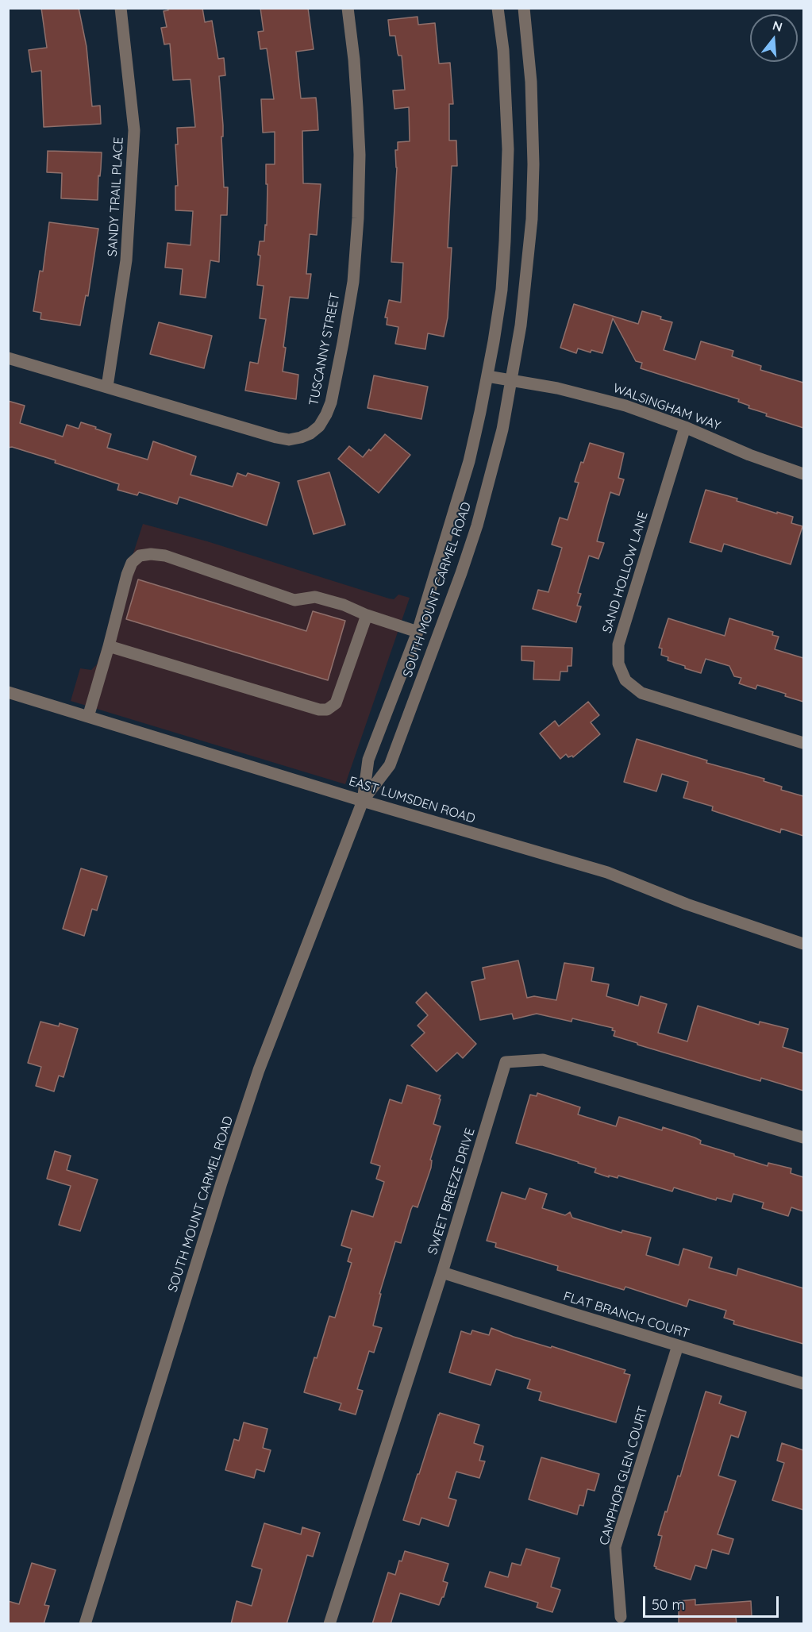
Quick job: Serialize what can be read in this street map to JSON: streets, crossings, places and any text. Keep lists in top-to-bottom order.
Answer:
{
  "streets": {
    "street": [
      "SANDY TRAIL PLACE",
      "TUSCANNY STREET",
      "WALSINGHAM WAY",
      "SAND HOLLOW LANE",
      "SOUTH MOUNT CARMEL ROAD",
      "EAST LUMSDEN ROAD",
      "SWEET BREEZE DRIVE",
      "FLAT BRANCH COURT",
      "CAMPHOR GLEN COURT"
    ]
  },
  "crossings": [
    ["SANDY TRAIL PLACE", "TUSCANNY STREET"],
    ["WALSINGHAM WAY", "SAND HOLLOW LANE"],
    ["WALSINGHAM WAY", "SOUTH MOUNT CARMEL ROAD"],
    ["SOUTH MOUNT CARMEL ROAD", "EAST LUMSDEN ROAD"],
    ["SWEET BREEZE DRIVE", "FLAT BRANCH COURT"],
    ["FLAT BRANCH COURT", "CAMPHOR GLEN COURT"]
  ],
  "scale_bar": "50 m",
  "north": "top"
}
